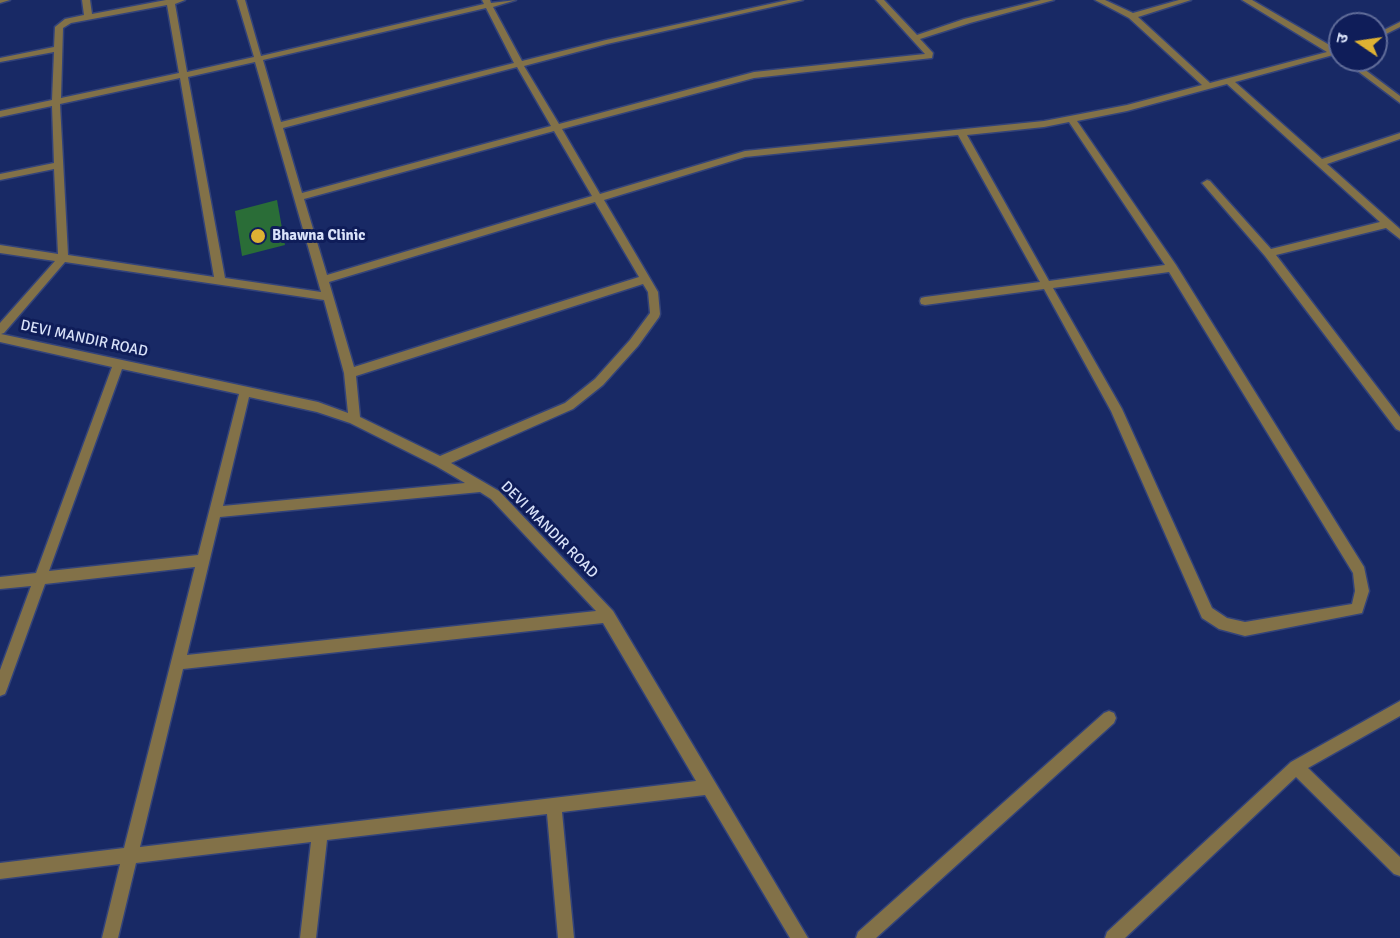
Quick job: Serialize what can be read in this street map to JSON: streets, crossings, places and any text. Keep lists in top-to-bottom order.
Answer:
{
  "streets": {
    "street": ["DEVI MANDIR ROAD"]
  },
  "places": ["Bhawna Clinic"],
  "north": "left"
}
